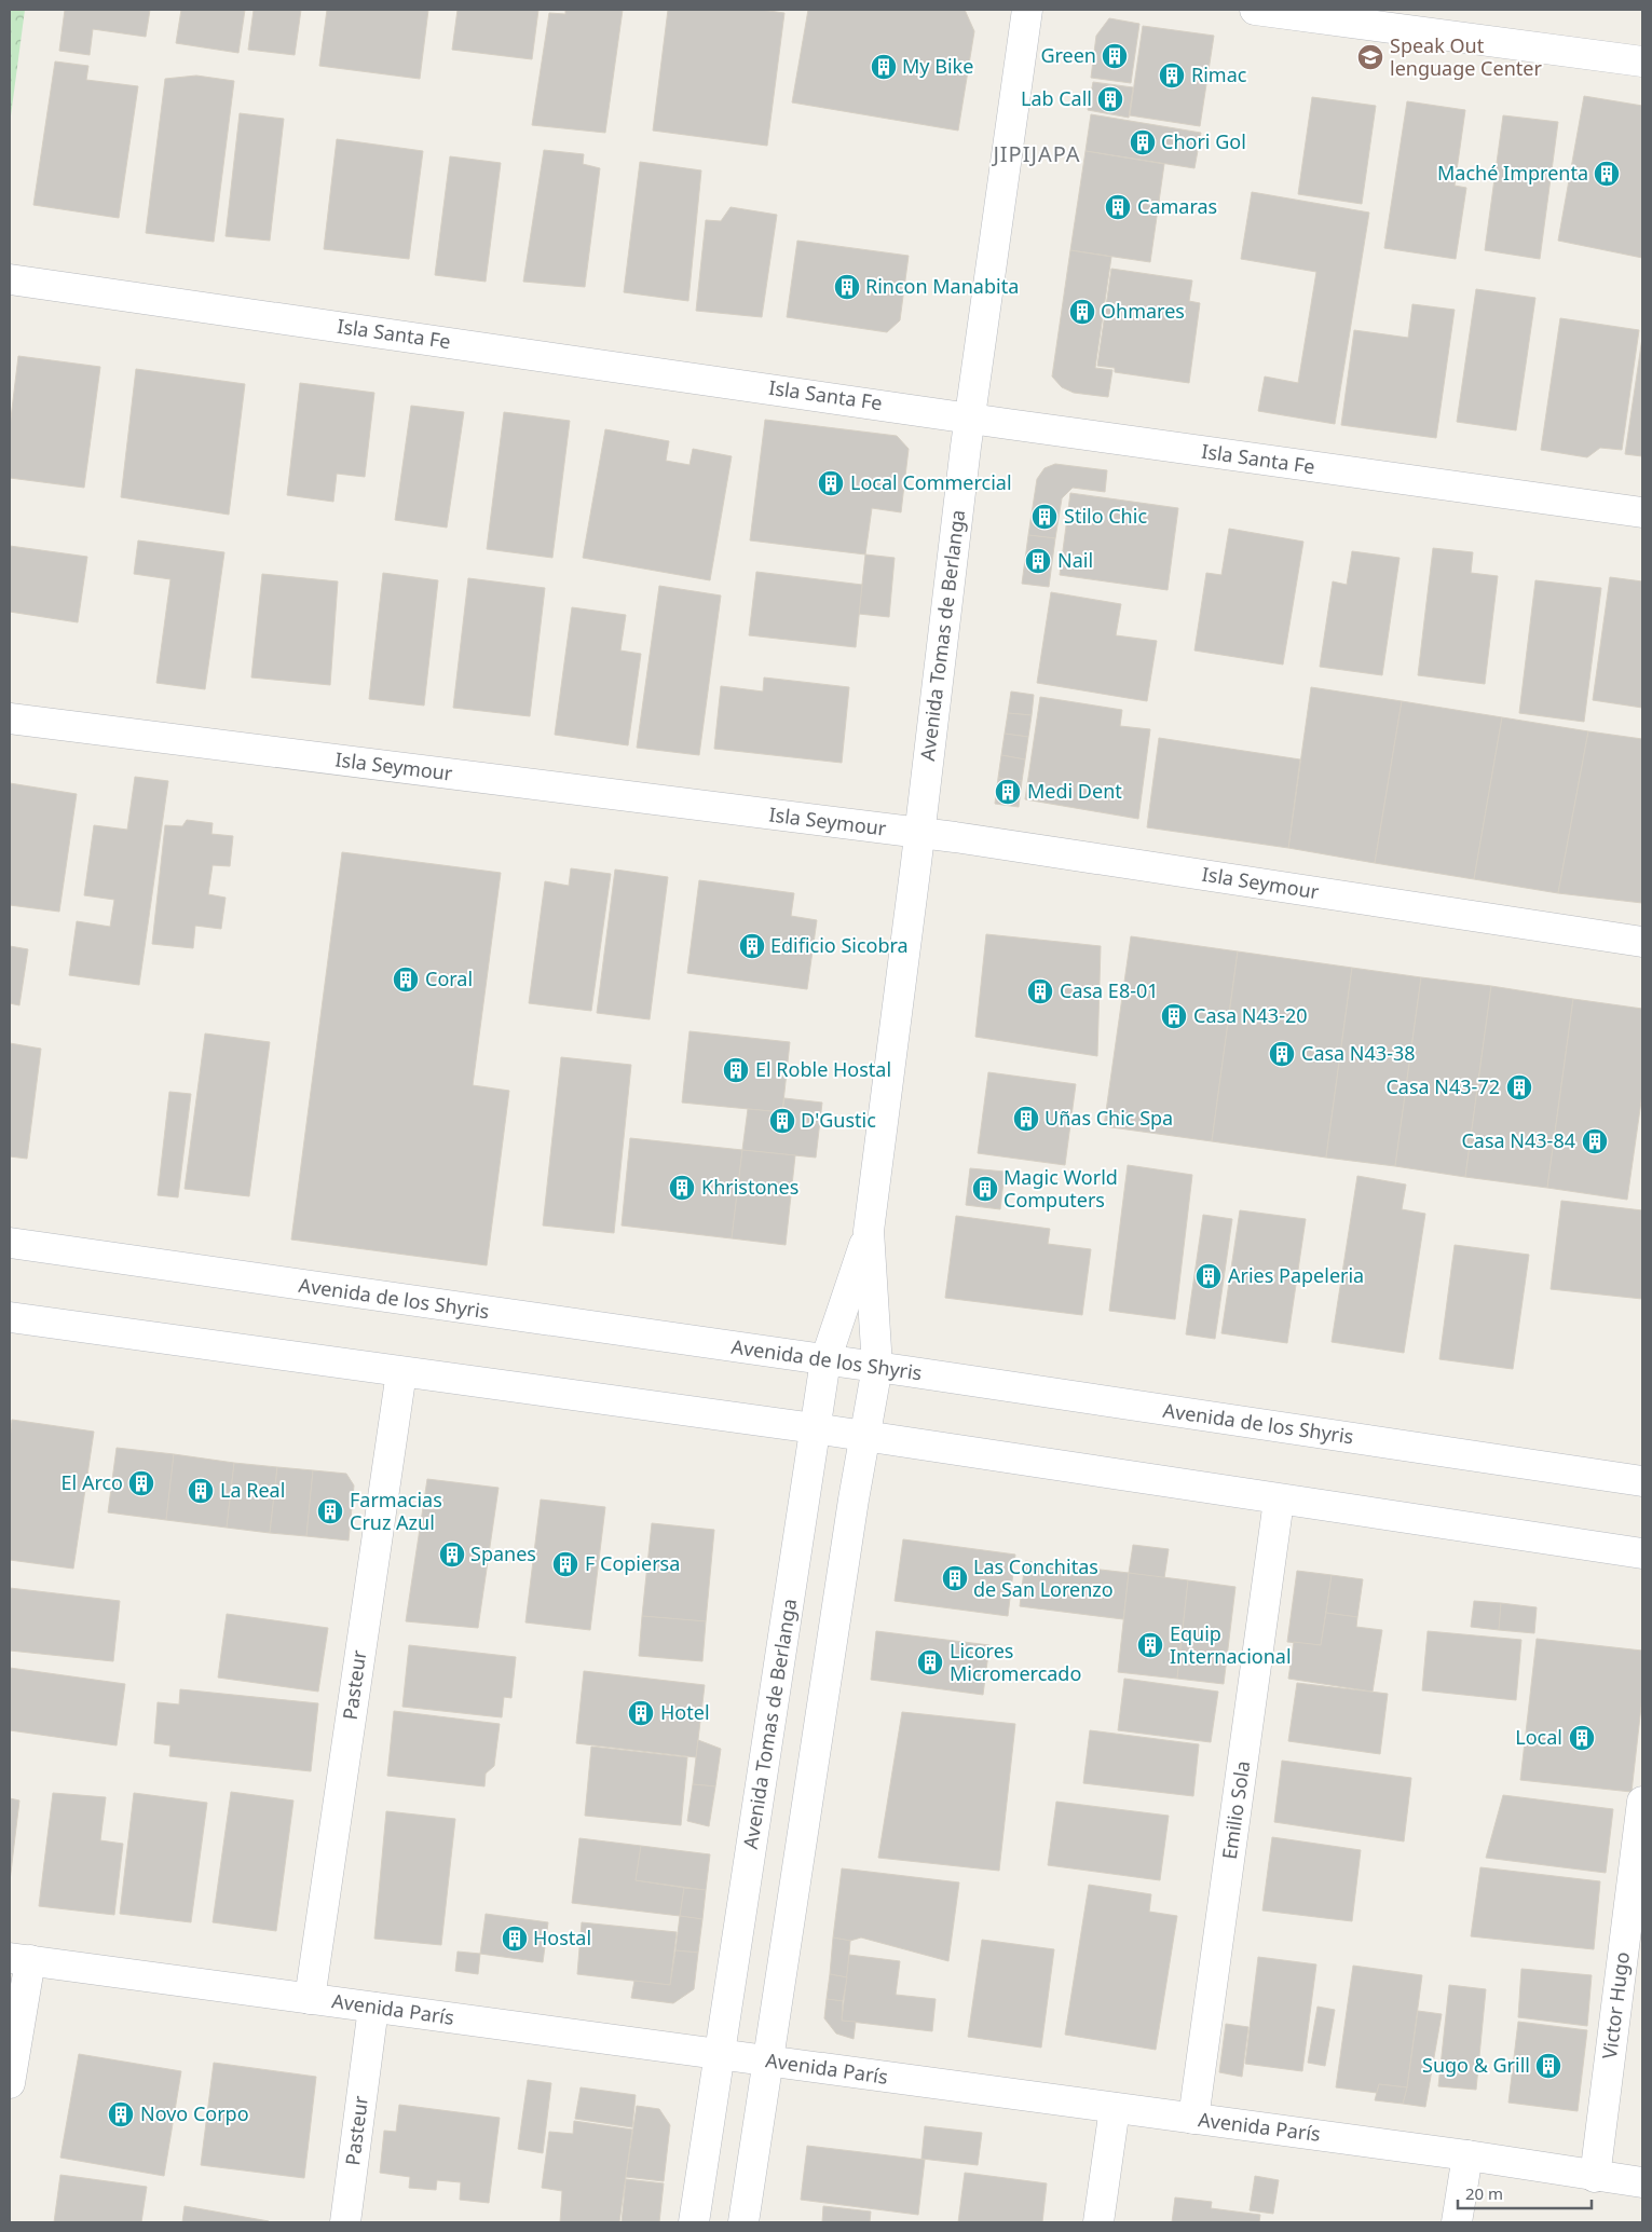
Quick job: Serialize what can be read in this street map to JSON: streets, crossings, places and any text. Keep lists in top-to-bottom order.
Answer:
{
  "streets": {
    "street": [
      "Isla Santa Fe",
      "Avenida Tomas de Berlanga",
      "Isla Seymour",
      "Avenida de los Shyris",
      "Pasteur",
      "Emilio Sola",
      "Victor Hugo",
      "Avenida París"
    ]
  },
  "crossings": [
    ["Isla Santa Fe", "Avenida Tomas de Berlanga"],
    ["Avenida Tomas de Berlanga", "Isla Seymour"],
    ["Avenida Tomas de Berlanga", "Avenida de los Shyris"],
    ["Avenida Tomas de Berlanga", "Avenida París"],
    ["Pasteur", "Avenida París"],
    ["Emilio Sola", "Avenida París"],
    ["Victor Hugo", "Avenida París"]
  ],
  "districts": ["JIPIJAPA"],
  "places": {
    "building": [
      "Green",
      "My Bike",
      "Rimac",
      "Lab Call",
      "Chori Gol",
      "Maché Imprenta",
      "Camaras",
      "Rincon Manabita",
      "Ohmares",
      "Local Commercial",
      "Stilo Chic",
      "Nail",
      "Medi Dent",
      "Edificio Sicobra",
      "Coral",
      "Casa E8-01",
      "Casa N43-20",
      "Casa N43-38",
      "El Roble Hostal",
      "Casa N43-72",
      "Uñas Chic Spa",
      "D'Gustic",
      "Casa N43-84",
      "Khristones",
      "Magic World Computers",
      "Aries Papeleria",
      "El Arco",
      "La Real",
      "Farmacias Cruz Azul",
      "Spanes",
      "F Copiersa",
      "Las Conchitas de San Lorenzo",
      "Equip Internacional",
      "Licores Micromercado",
      "Hotel",
      "Local",
      "Hostal",
      "Sugo & Grill",
      "Novo Corpo"
    ],
    "school or university": ["Speak Out lenguage Center"]
  },
  "scale_bar": "20 m"
}
